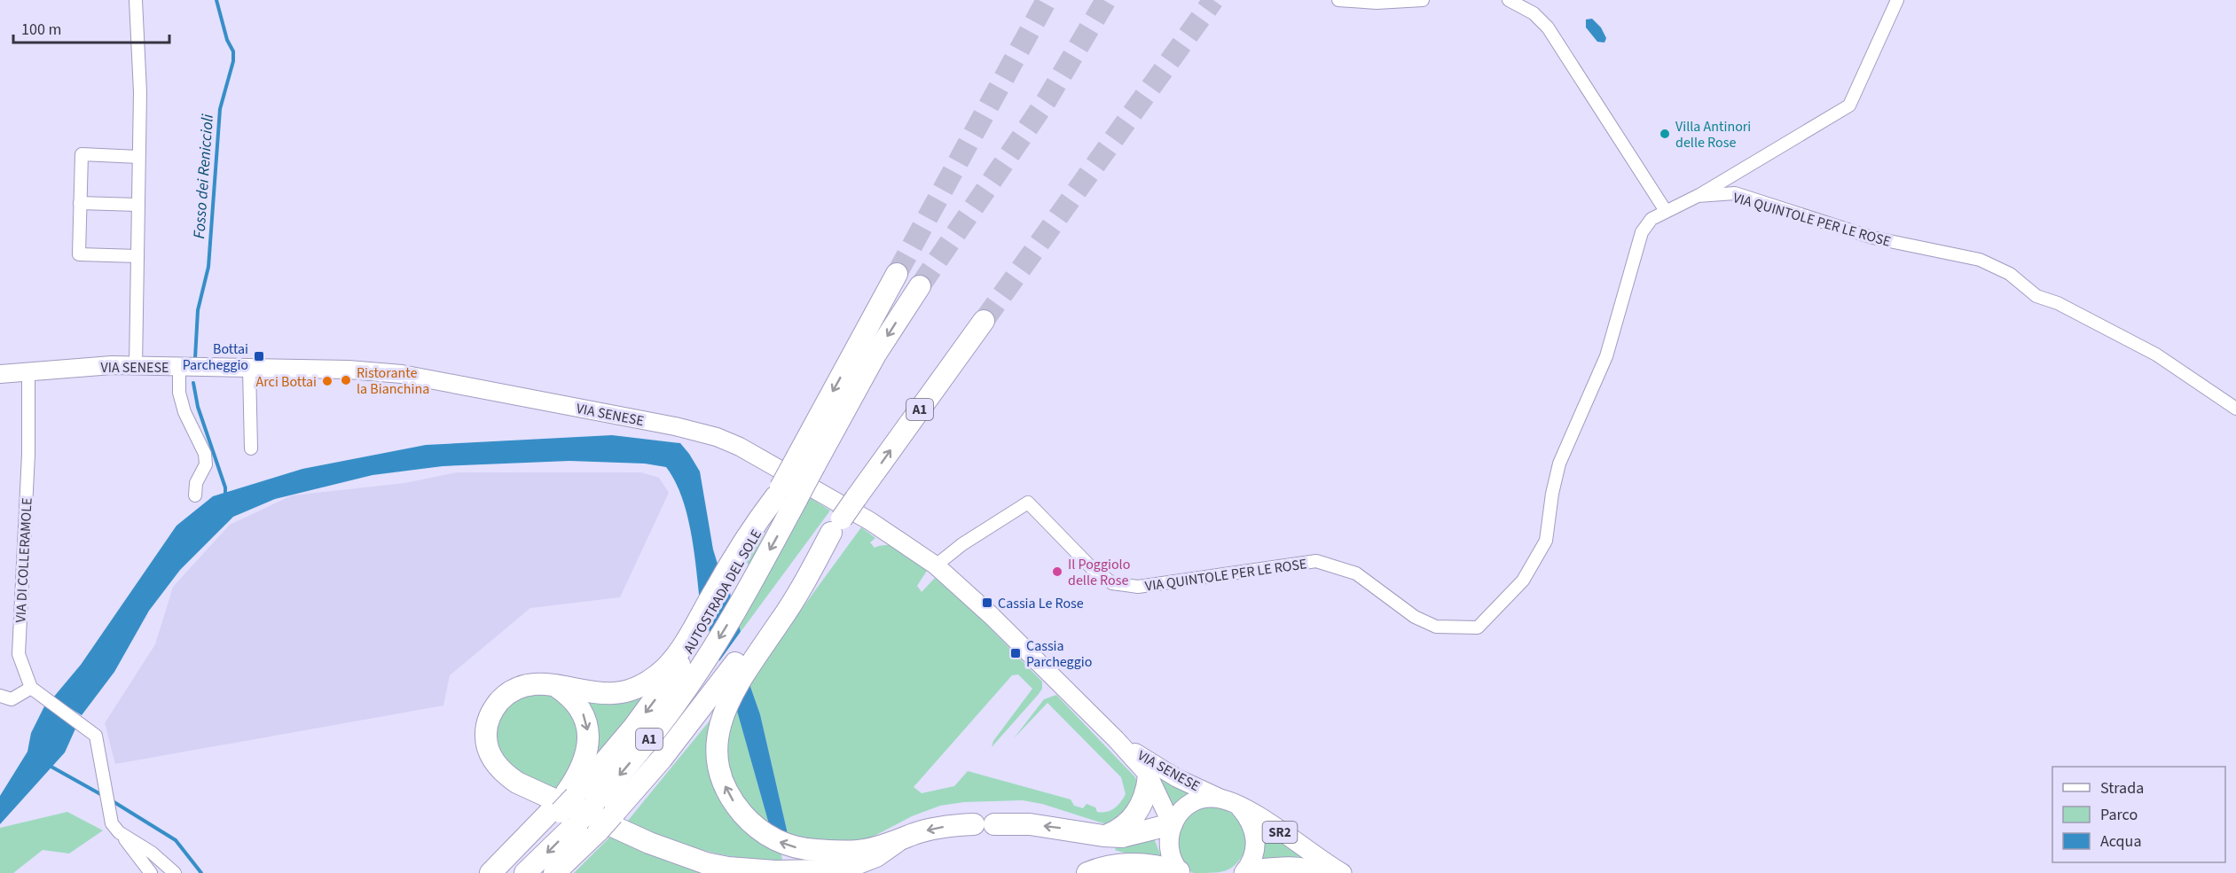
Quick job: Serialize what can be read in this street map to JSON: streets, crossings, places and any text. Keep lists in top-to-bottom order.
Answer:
{
  "streets": {
    "highway": ["A1", "AUTOSTRADA DEL SOLE"],
    "main road": ["VIA SENESE", "SR2"],
    "street": ["VIA QUINTOLE PER LE ROSE", "VIA DI COLLERAMOLE"]
  },
  "crossings": [
    ["VIA QUINTOLE PER LE ROSE", "VIA SENESE"],
    ["VIA SENESE", "VIA DI COLLERAMOLE"],
    ["VIA SENESE", "SR2"]
  ],
  "water": ["Fosso dei Reniccioli"],
  "places": {
    "other": [
      "Villa Antinori delle Rose",
      "Ristorante la Bianchina",
      "Arci Bottai",
      "Il Poggiolo delle Rose"
    ],
    "transit": ["Bottai Parcheggio", "Cassia Le Rose", "Cassia Parcheggio"]
  },
  "legend": ["Strada", "Parco", "Acqua"],
  "scale_bar": "100 m"
}
